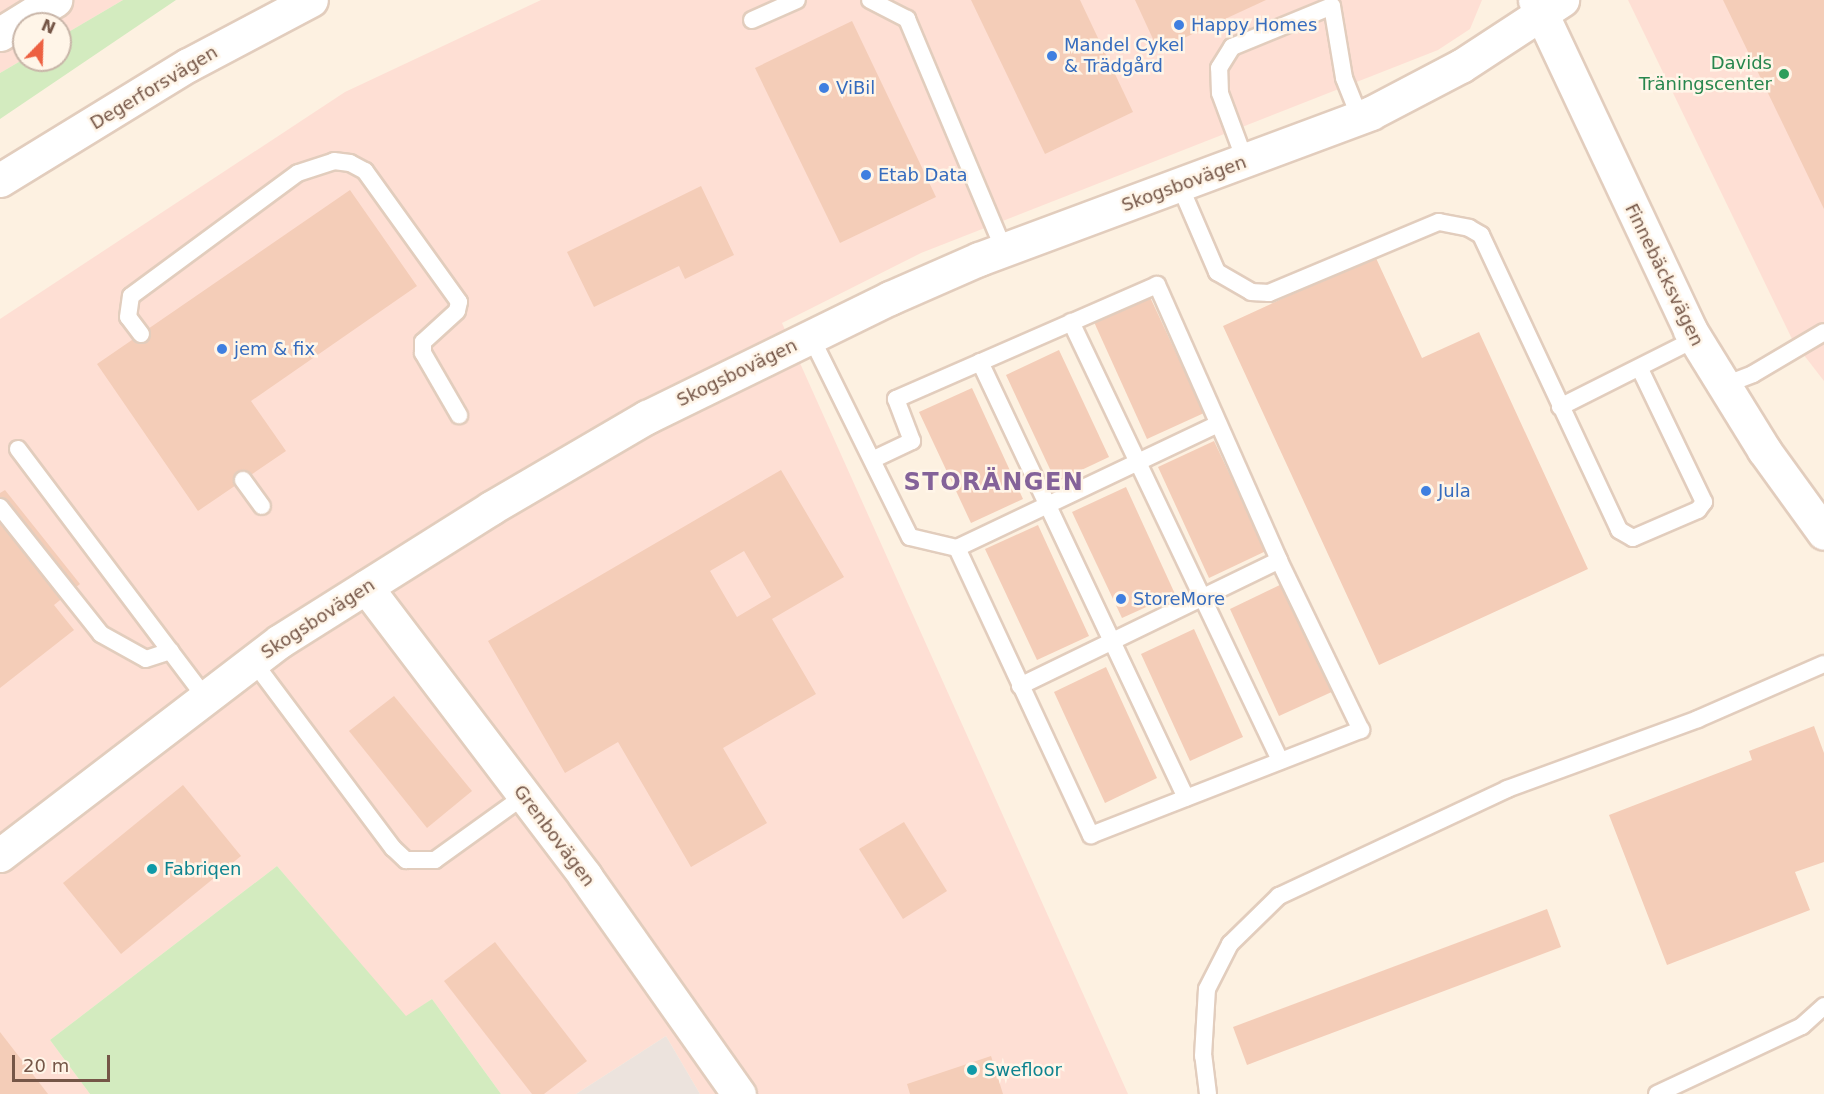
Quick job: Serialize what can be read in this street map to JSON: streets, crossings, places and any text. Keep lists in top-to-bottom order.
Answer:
{
  "streets": {
    "street": [
      "Degerforsvägen",
      "Skogsbovägen",
      "Finnebäcksvägen",
      "Grenbovägen"
    ]
  },
  "crossings": [
    ["Skogsbovägen", "Finnebäcksvägen"],
    ["Skogsbovägen", "Grenbovägen"]
  ],
  "districts": ["STORÄNGEN"],
  "places": [
    "Happy Homes",
    "Mandel Cykel & Trädgård",
    "Davids Träningscenter",
    "ViBil",
    "Etab Data",
    "jem & fix",
    "Jula",
    "StoreMore",
    "Fabriqen",
    "Swefloor"
  ],
  "scale_bar": "20 m",
  "north": "top right"
}
